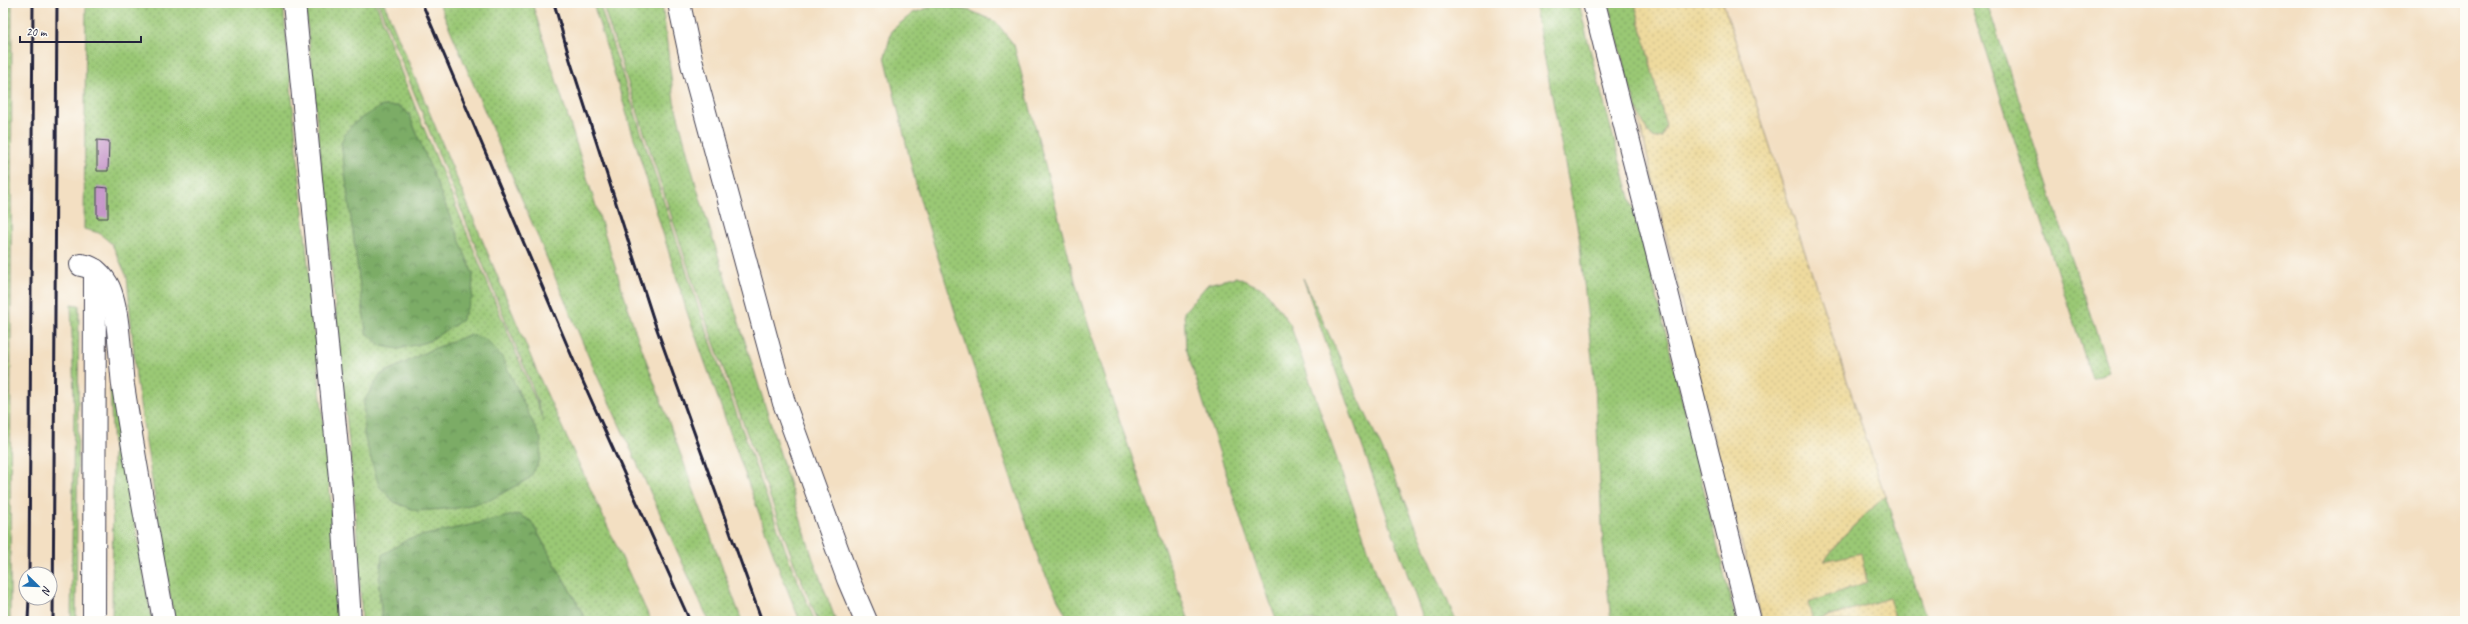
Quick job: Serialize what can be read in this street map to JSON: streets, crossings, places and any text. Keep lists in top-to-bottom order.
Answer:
{
  "scale_bar": "20 m",
  "north": "bottom right"
}
